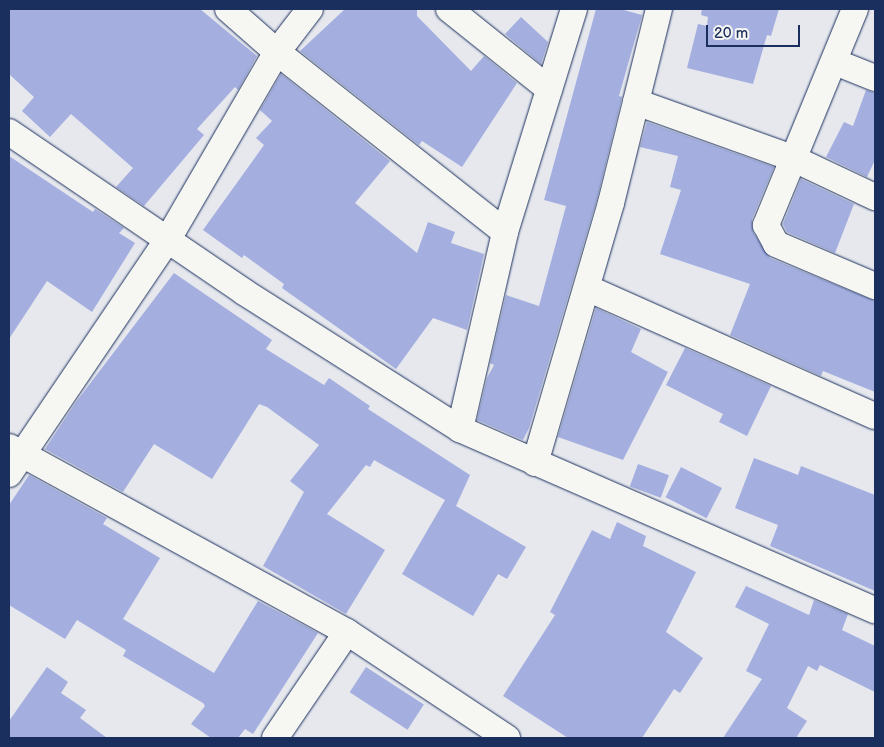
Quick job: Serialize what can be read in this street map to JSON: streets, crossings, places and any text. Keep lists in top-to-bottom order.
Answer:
{
  "scale_bar": "20 m"
}
